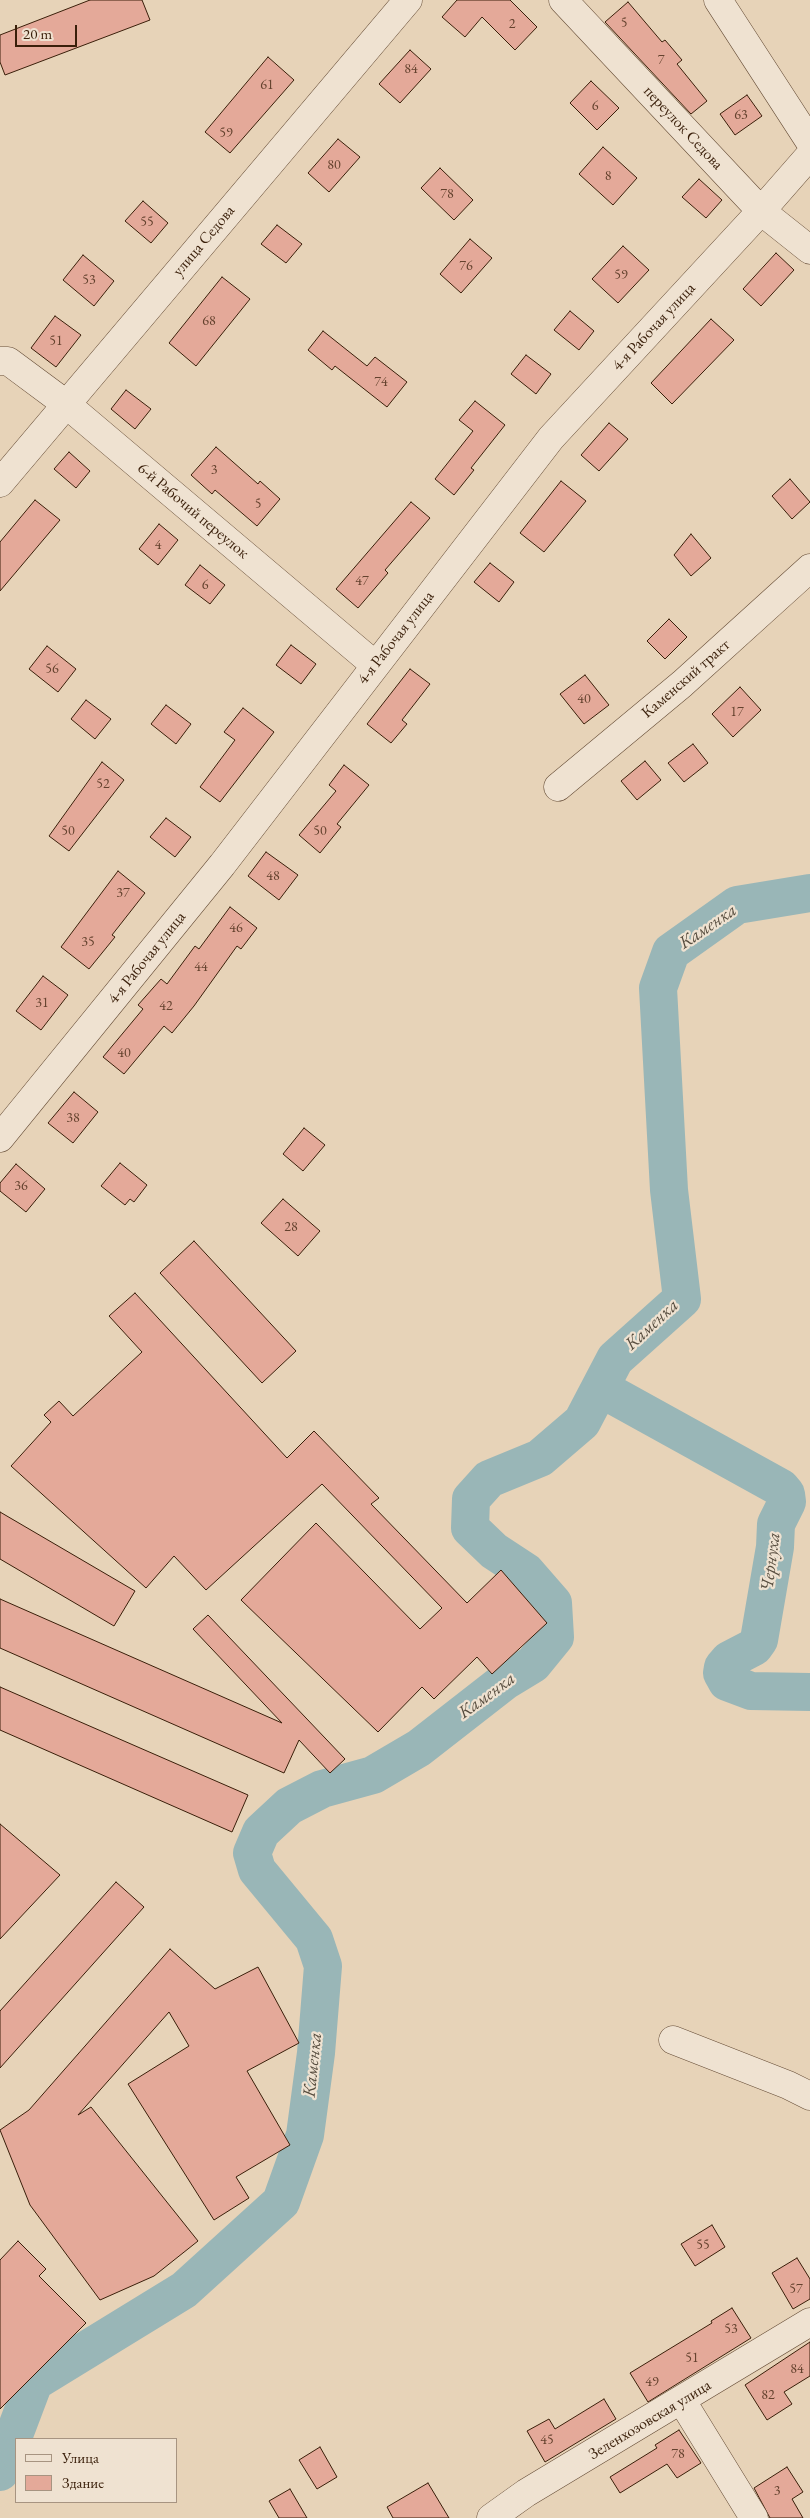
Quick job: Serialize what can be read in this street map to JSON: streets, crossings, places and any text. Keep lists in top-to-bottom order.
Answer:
{
  "streets": {
    "street": [
      "переулок Седова",
      "улица Седова",
      "4-я Рабочая улица",
      "6-й Рабочий переулок",
      "Каменский тракт",
      "Зеленхозовская улица"
    ]
  },
  "crossings": [
    ["переулок Седова", "4-я Рабочая улица"],
    ["улица Седова", "6-й Рабочий переулок"],
    ["4-я Рабочая улица", "6-й Рабочий переулок"]
  ],
  "water": ["Каменка", "Чернуха"],
  "house_numbers": [
    "5",
    "2",
    "7",
    "84",
    "61",
    "6",
    "63",
    "59",
    "80",
    "8",
    "78",
    "55",
    "76",
    "59",
    "53",
    "68",
    "51",
    "74",
    "3",
    "5",
    "4",
    "47",
    "6",
    "56",
    "40",
    "17",
    "52",
    "50",
    "50",
    "48",
    "37",
    "46",
    "35",
    "44",
    "31",
    "42",
    "40",
    "38",
    "36",
    "28",
    "55",
    "57",
    "53",
    "51",
    "84",
    "49",
    "82",
    "45",
    "78",
    "3"
  ],
  "legend": ["Улица", "Здание"],
  "scale_bar": "20 m"
}
